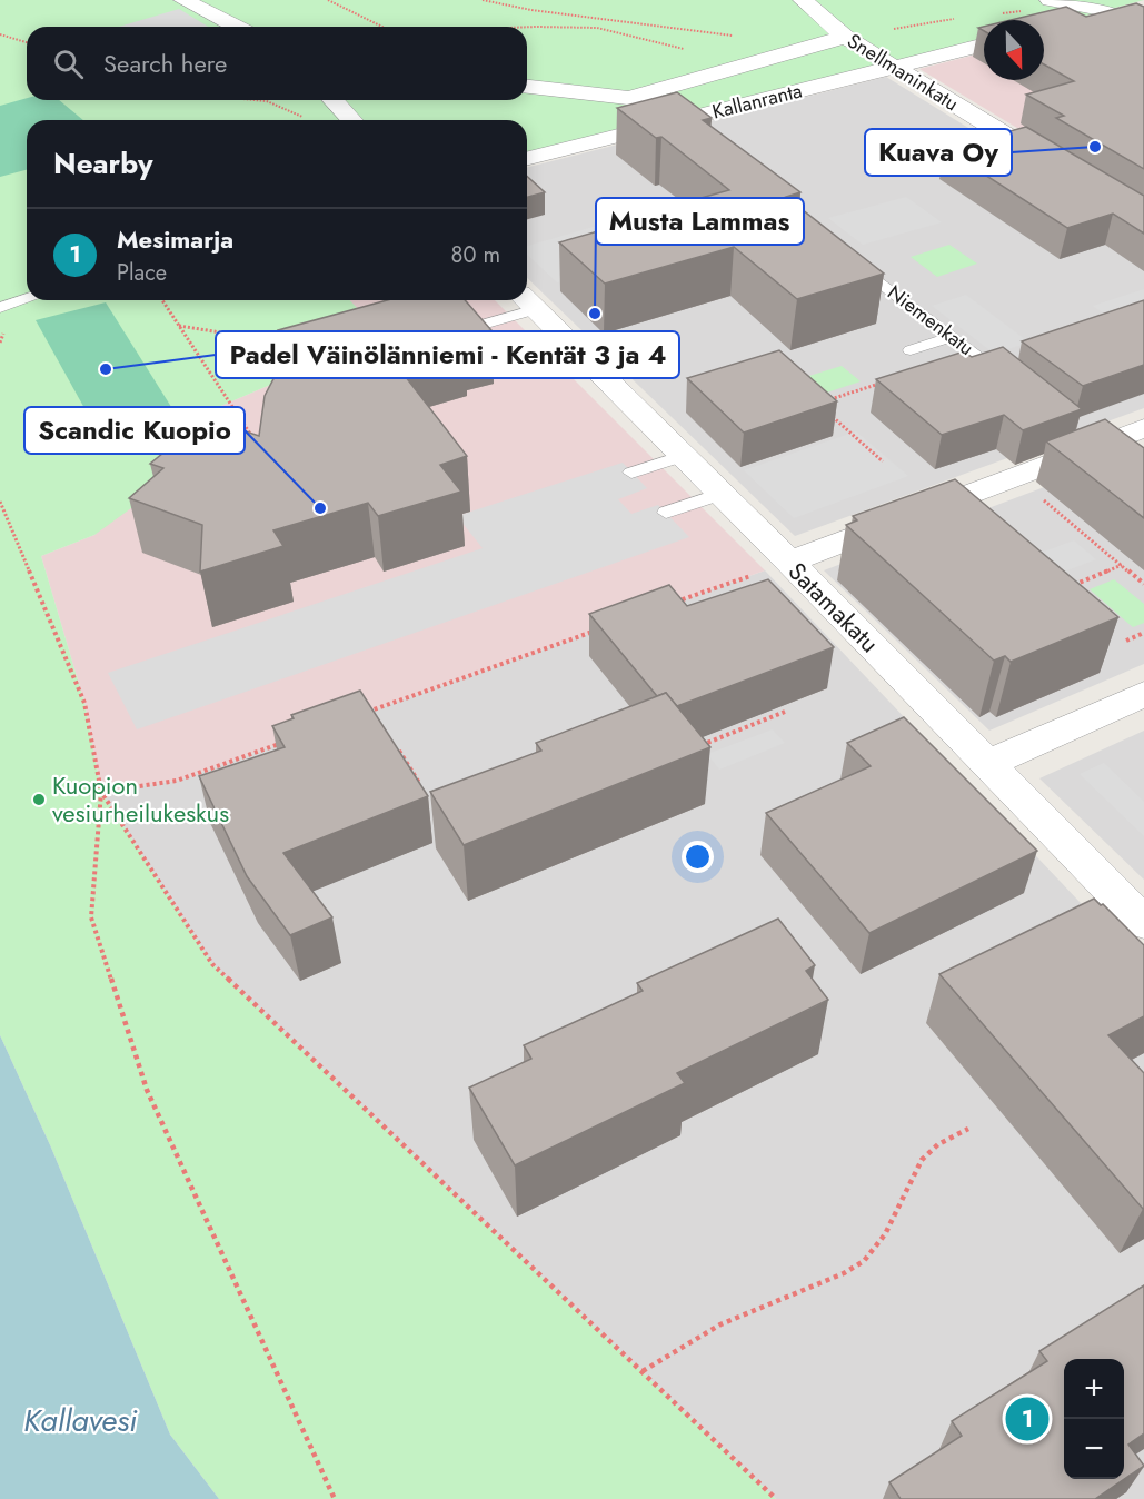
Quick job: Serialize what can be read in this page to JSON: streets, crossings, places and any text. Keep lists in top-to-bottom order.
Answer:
{
  "streets": {
    "street": ["Snellmaninkatu", "Kallanranta", "Satamakatu"],
    "lane": ["Niemenkatu"]
  },
  "crossings": [
    ["Snellmaninkatu", "Kallanranta"]
  ],
  "water": ["Kallavesi"],
  "places": [
    "Kuava Oy",
    "Musta Lammas",
    "Padel Väinölänniemi - Kentät 3 ja 4",
    "Scandic Kuopio",
    "Kuopion vesiurheilukeskus"
  ],
  "north": "bottom",
  "page": {
    "search": "Search here",
    "heading": "Nearby",
    "list": [
      {
        "mark": "1",
        "name": "Mesimarja",
        "note": "Place",
        "value": "80 m"
      }
    ],
    "map_buttons": ["+", "−"],
    "pins": "1"
  }
}
